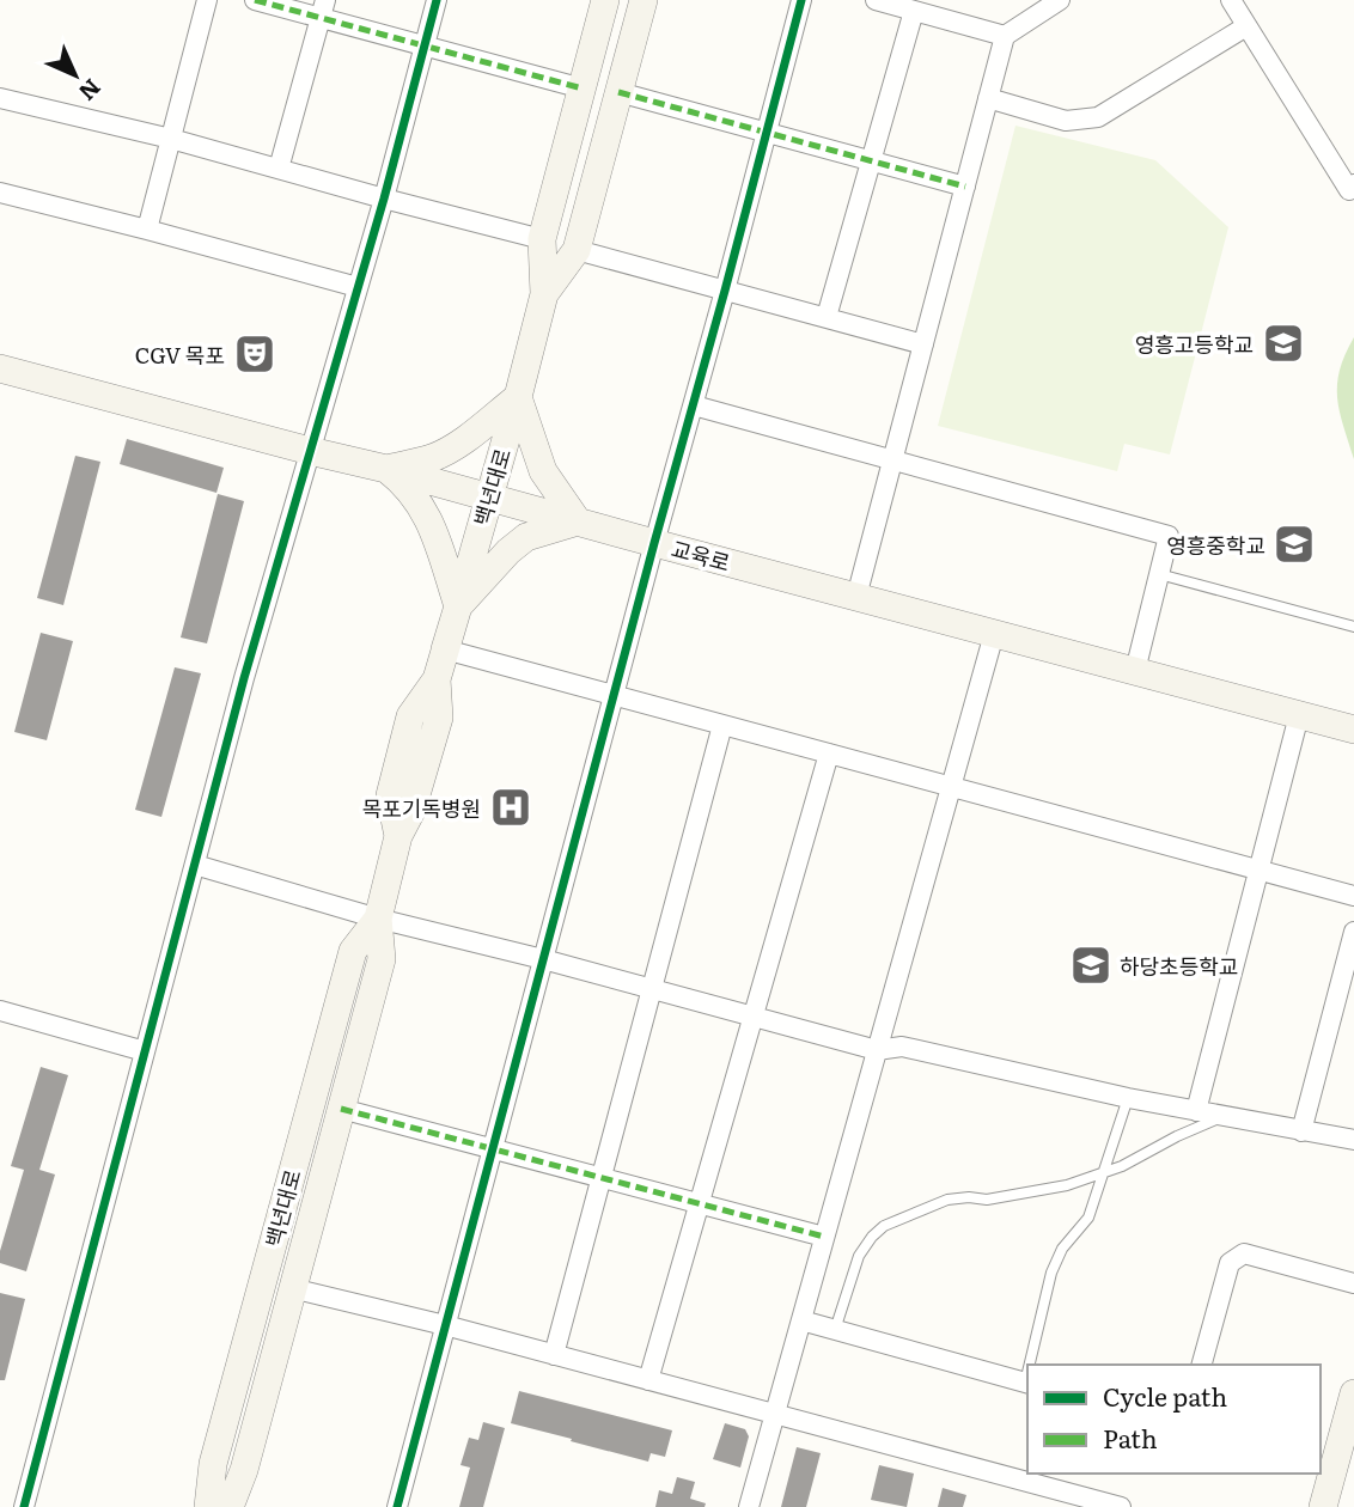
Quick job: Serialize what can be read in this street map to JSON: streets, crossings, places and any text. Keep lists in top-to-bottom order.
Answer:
{
  "streets": {
    "street": ["백년대로", "교육로"]
  },
  "crossings": [
    ["백년대로", "교육로"]
  ],
  "places": {
    "school or university": ["영흥고등학교", "영흥중학교", "하당초등학교"],
    "theatre": ["CGV 목포"],
    "hospital": ["목포기독병원"]
  },
  "legend": ["Cycle path", "Path"],
  "north": "bottom right"
}
